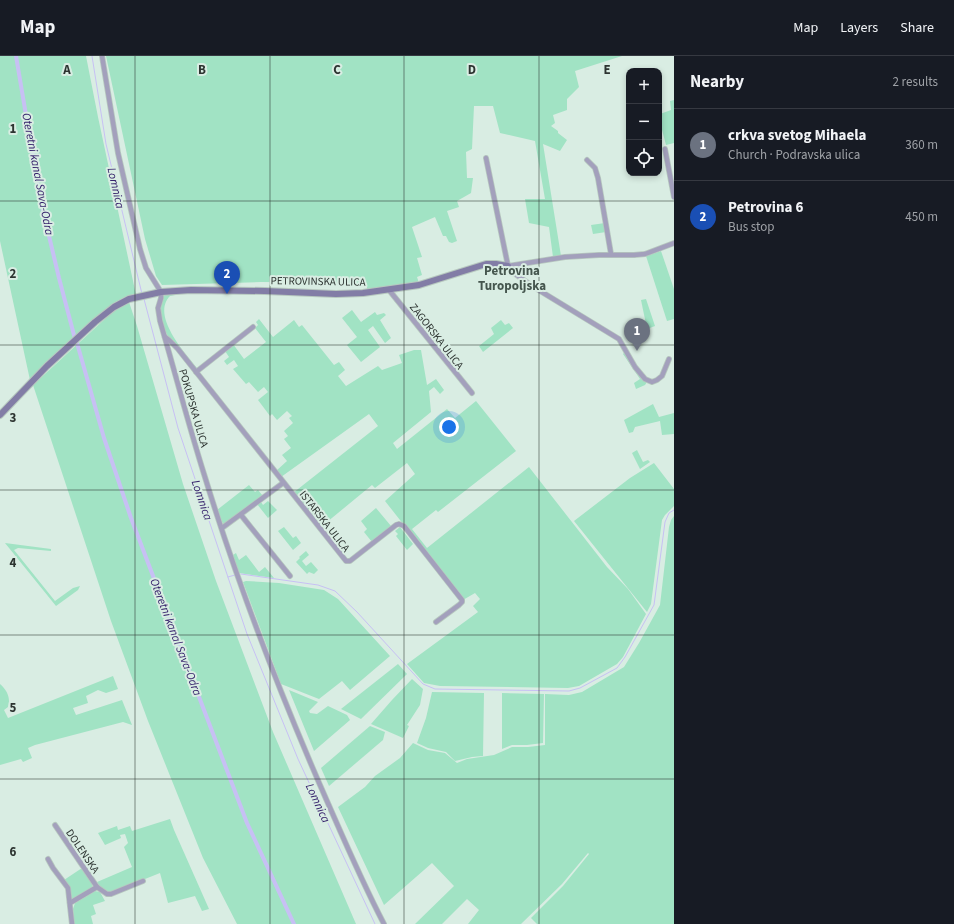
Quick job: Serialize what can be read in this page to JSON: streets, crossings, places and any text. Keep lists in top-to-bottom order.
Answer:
{
  "streets": {
    "street": [
      "PETROVINSKA ULICA",
      "ZAGORSKA ULICA",
      "POKUPSKA ULICA",
      "ISTARSKA ULICA",
      "DOLENSKA"
    ]
  },
  "crossings": [
    ["PETROVINSKA ULICA", "ZAGORSKA ULICA"],
    ["PETROVINSKA ULICA", "POKUPSKA ULICA"],
    ["POKUPSKA ULICA", "ISTARSKA ULICA"]
  ],
  "districts": ["Petrovina Turopoljska"],
  "water": ["Oteretni kanal Sava-Odra", "Lomnica"],
  "page": {
    "header": "Map",
    "nav": ["Map", "Layers", "Share"],
    "heading": ["Nearby", "2 results"],
    "map_buttons": ["+", "−"],
    "list": [
      {
        "mark": "1",
        "name": "crkva svetog Mihaela",
        "note": "Church · Podravska ulica",
        "value": "360 m"
      },
      {
        "mark": "2",
        "name": "Petrovina 6",
        "note": "Bus stop",
        "value": "450 m"
      }
    ],
    "pins": ["2", "1"]
  },
  "grid": {
    "columns": [
      "A",
      "B",
      "C",
      "D",
      "E"
    ],
    "rows": [
      "1",
      "2",
      "3",
      "4",
      "5",
      "6"
    ]
  }
}
